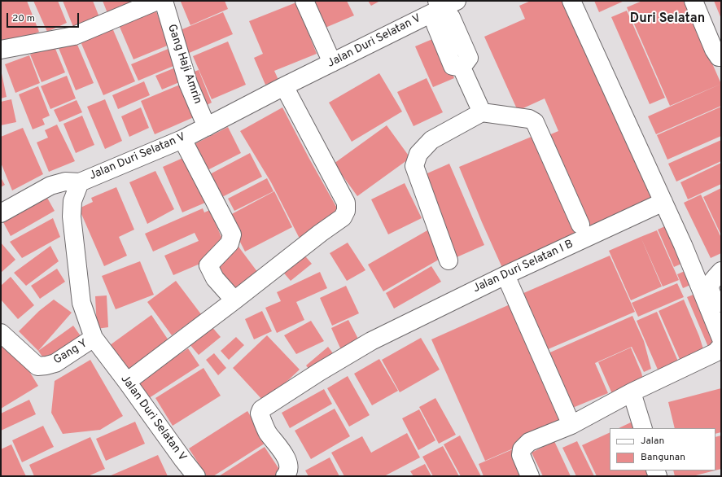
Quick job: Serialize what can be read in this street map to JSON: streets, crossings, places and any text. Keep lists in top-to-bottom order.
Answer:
{
  "streets": {
    "street": [
      "Jalan Duri Selatan V",
      "Gang Haji Amrin",
      "Jalan Duri Selatan I B",
      "Gang Y"
    ]
  },
  "crossings": [
    ["Jalan Duri Selatan V", "Gang Haji Amrin"],
    ["Jalan Duri Selatan V", "Gang Y"]
  ],
  "districts": ["Duri Selatan"],
  "legend": ["Jalan", "Bangunan"],
  "scale_bar": "20 m"
}
